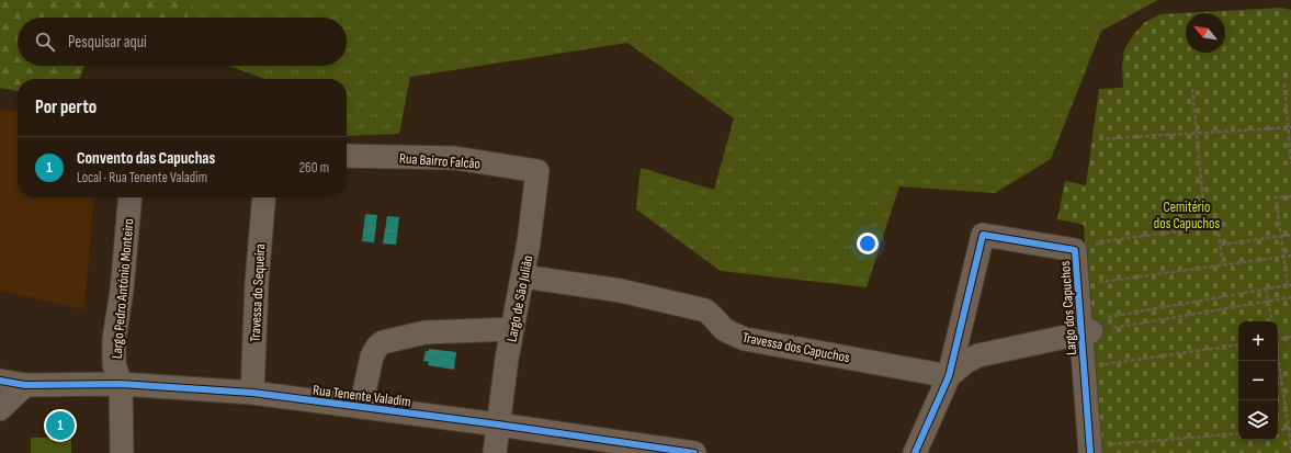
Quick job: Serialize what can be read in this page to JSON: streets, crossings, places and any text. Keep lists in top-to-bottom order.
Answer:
{
  "streets": {
    "street": [
      "Rua Bairro Falcão",
      "Largo Pedro António Monteiro",
      "Travessa do Sequeira",
      "Largo de São Julião",
      "Largo dos Capuchos",
      "Travessa dos Capuchos",
      "Rua Tenente Valadim"
    ]
  },
  "crossings": [
    ["Rua Bairro Falcão", "Largo de São Julião"],
    ["Largo Pedro António Monteiro", "Rua Tenente Valadim"],
    ["Travessa do Sequeira", "Rua Tenente Valadim"],
    ["Largo de São Julião", "Travessa dos Capuchos"],
    ["Largo de São Julião", "Rua Tenente Valadim"],
    ["Largo dos Capuchos", "Travessa dos Capuchos"]
  ],
  "parks": ["Cemitério dos Capuchos"],
  "north": "top left",
  "page": {
    "search": "Pesquisar aqui",
    "heading": "Por perto",
    "list": [
      {
        "mark": "1",
        "name": "Convento das Capuchas",
        "note": "Local · Rua Tenente Valadim",
        "value": "260 m"
      }
    ],
    "map_buttons": ["+", "−"],
    "pins": "1"
  }
}
